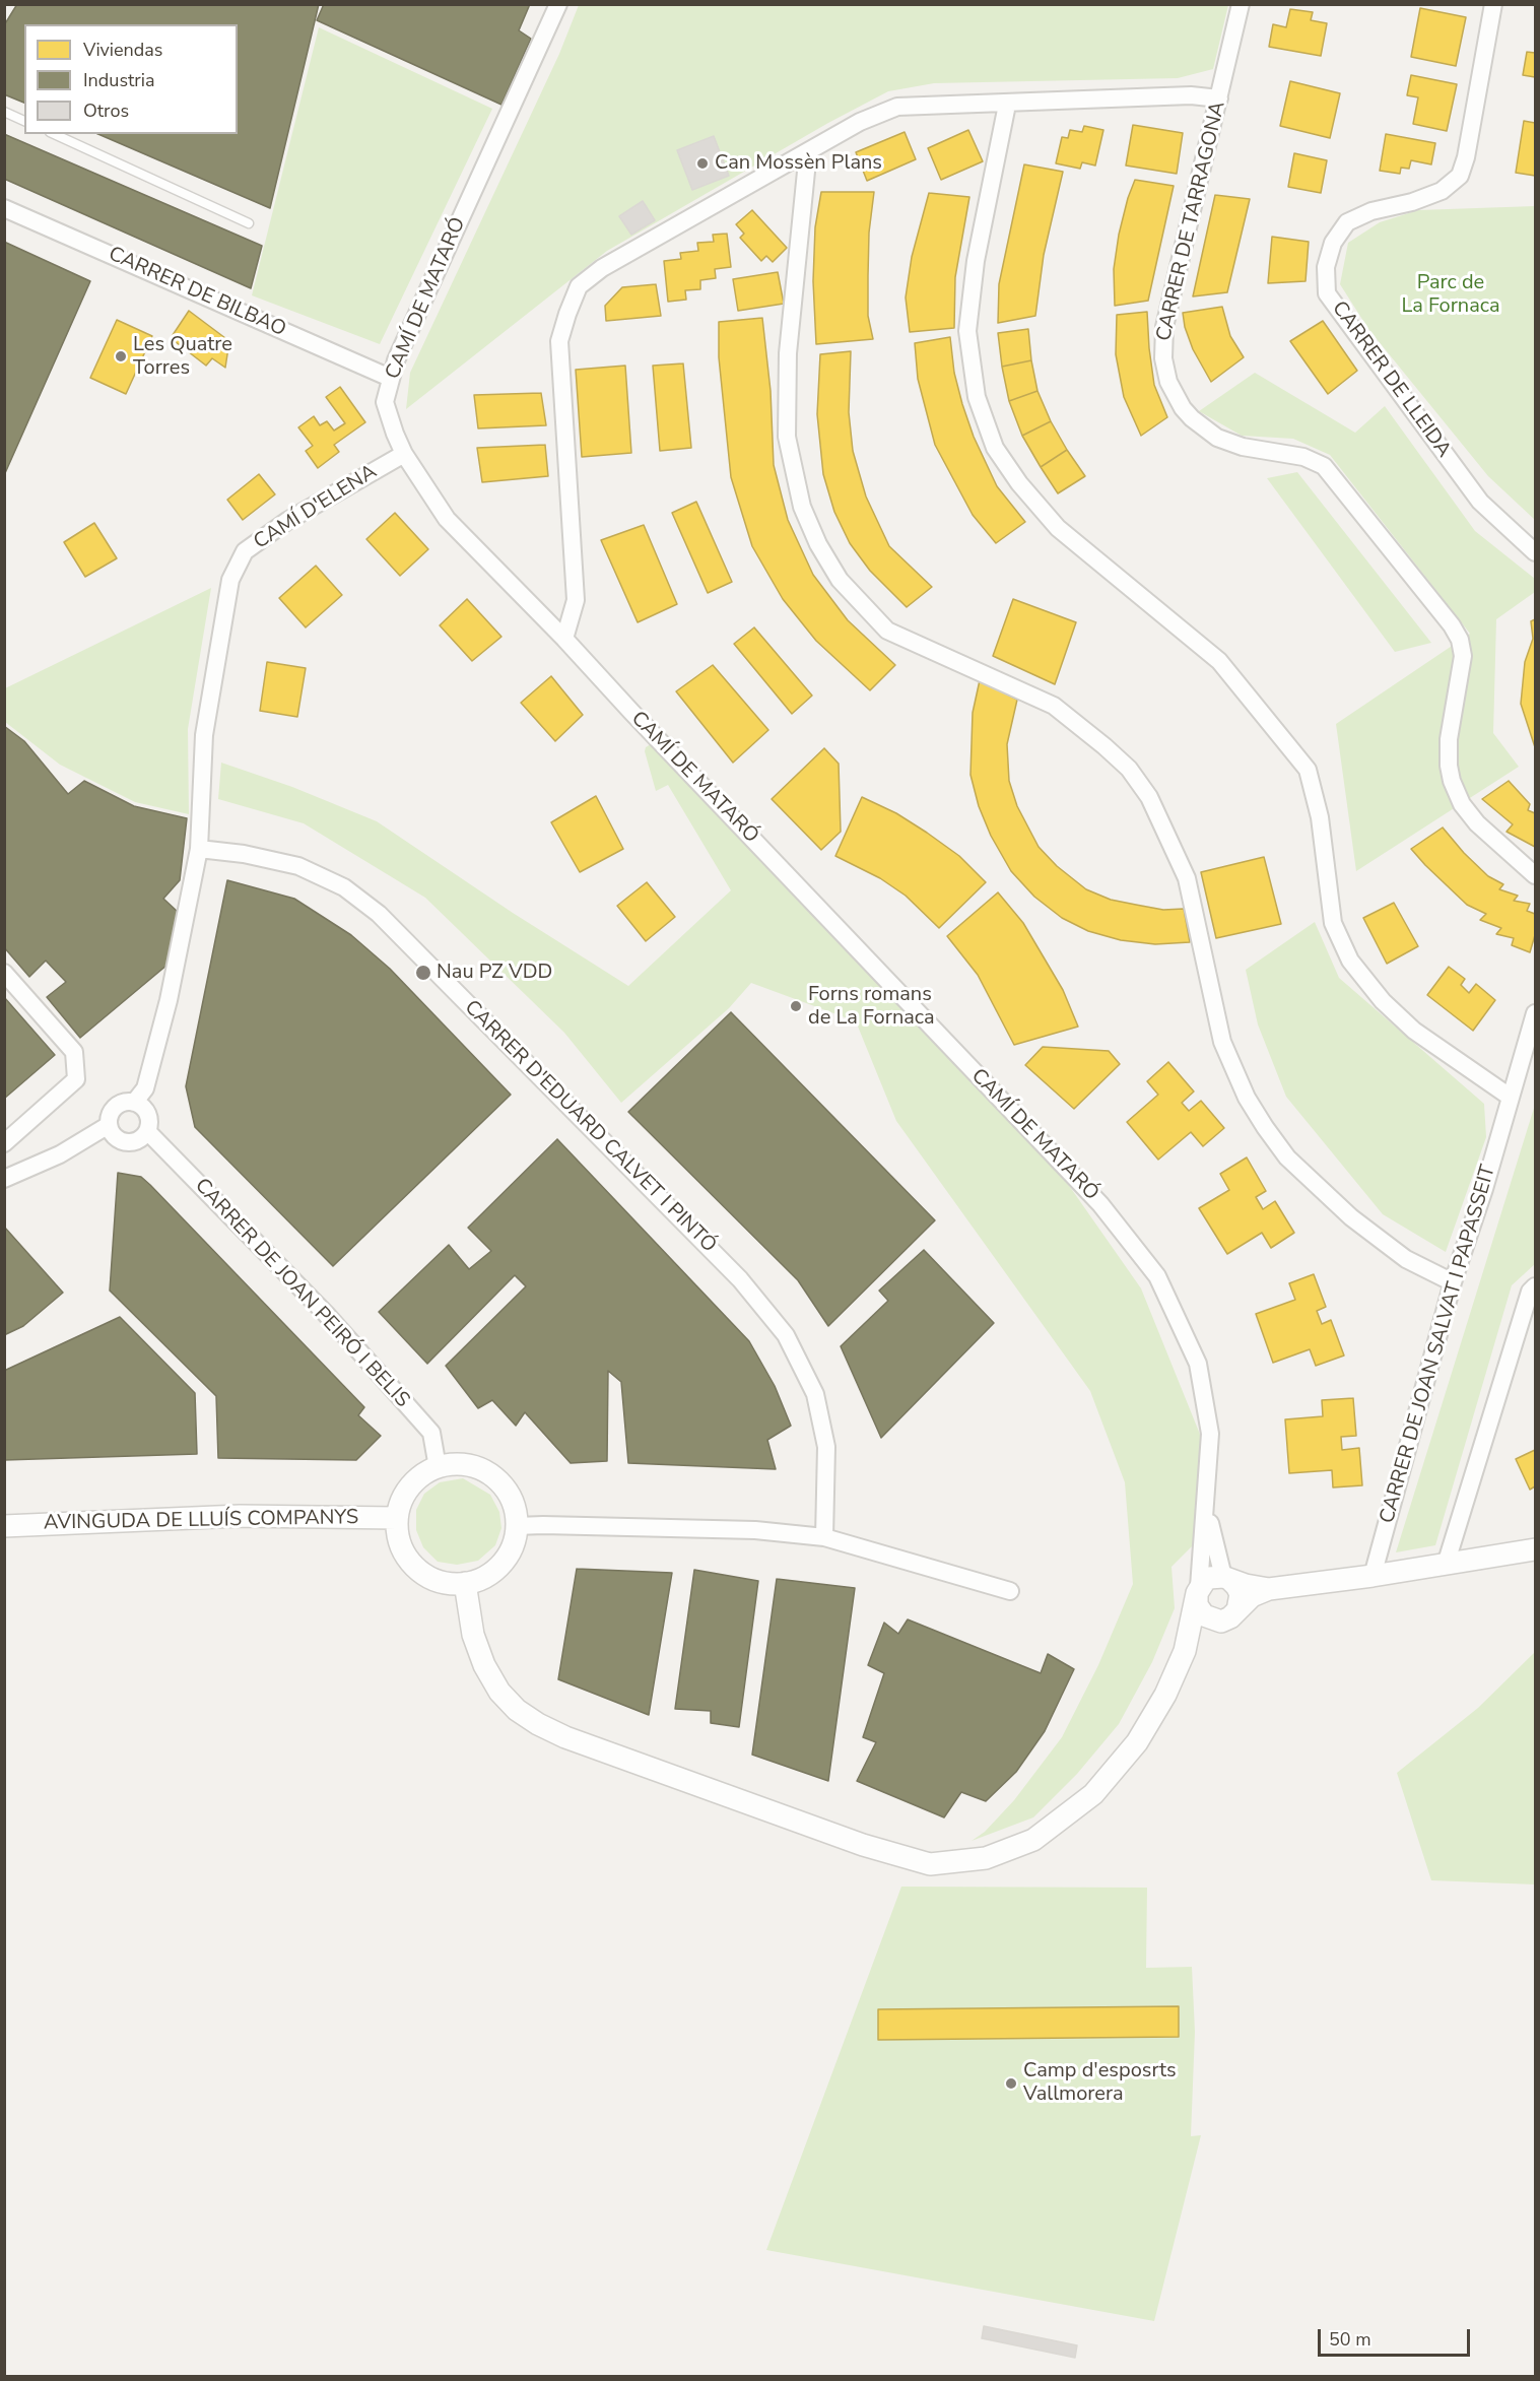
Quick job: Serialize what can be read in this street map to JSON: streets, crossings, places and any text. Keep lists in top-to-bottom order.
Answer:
{
  "streets": {
    "street": [
      "CARRER DE TARRAGONA",
      "CARRER DE BILBAO",
      "CAMÍ DE MATARÓ",
      "CARRER DE LLEIDA",
      "CAMÍ D'ELENA",
      "CARRER D'EDUARD CALVET I PINTÓ",
      "CARRER DE JOAN PEIRÓ I BELIS",
      "CARRER DE JOAN SALVAT I PAPASSEIT",
      "AVINGUDA DE LLUÍS COMPANYS"
    ]
  },
  "crossings": [
    ["CARRER DE BILBAO", "CAMÍ DE MATARÓ"],
    ["CAMÍ DE MATARÓ", "CAMÍ D'ELENA"],
    ["CAMÍ D'ELENA", "CARRER D'EDUARD CALVET I PINTÓ"],
    ["CAMÍ D'ELENA", "CARRER DE JOAN PEIRÓ I BELIS"],
    ["CARRER DE JOAN PEIRÓ I BELIS", "AVINGUDA DE LLUÍS COMPANYS"]
  ],
  "parks": ["Parc de La Fornaca"],
  "places": [
    "Can Mossèn Plans",
    "Les Quatre Torres",
    "Nau PZ VDD",
    "Forns romans de La Fornaca",
    "Camp d'esposrts Vallmorera"
  ],
  "legend": ["Viviendas", "Industria", "Otros"],
  "scale_bar": "50 m"
}
